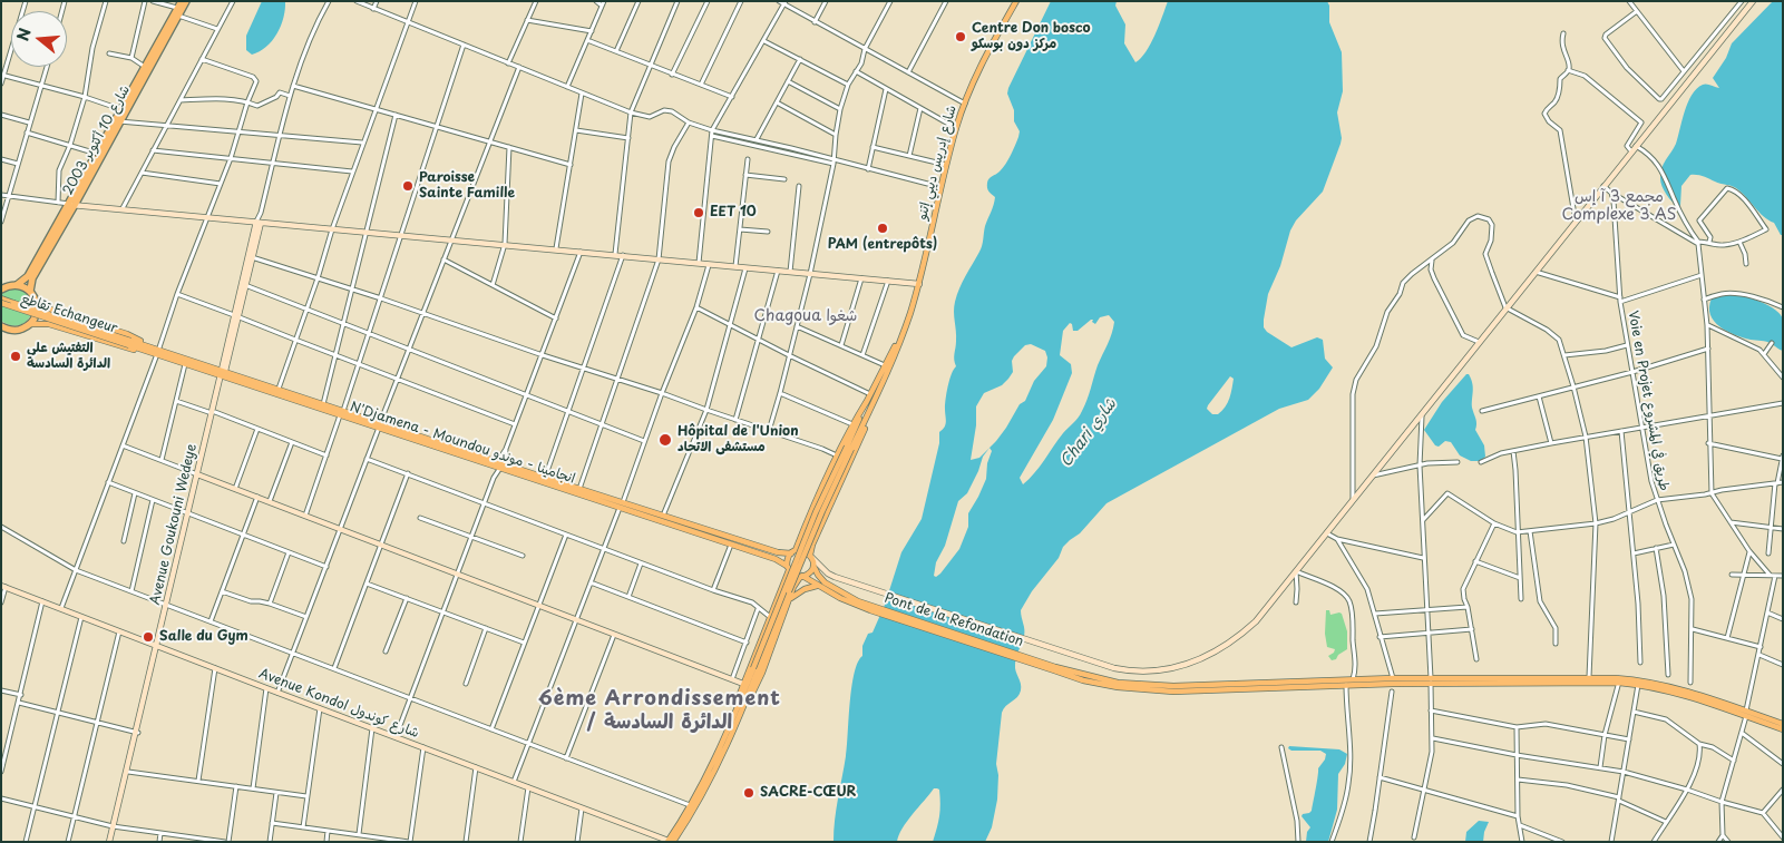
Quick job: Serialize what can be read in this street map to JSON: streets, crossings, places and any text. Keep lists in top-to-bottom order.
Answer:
{
  "streets": {
    "highway": ["شارع 10 أكتوبر 2003"],
    "main road": [
      "شارع إدريس ديبي إتنو",
      "تقاطع Echangeur",
      "N'Djamena - Moundou انجامينا - موندو",
      "Pont de la Refondation"
    ],
    "street": ["Voie en Projet طريق في المشروع", "Avenue Goukouni Wedeye", "Avenue Kondol شارع كوندول"]
  },
  "crossings": [
    ["تقاطع Echangeur", "N'Djamena - Moundou انجامينا - موندو"],
    ["N'Djamena - Moundou انجامينا - موندو", "Avenue Goukouni Wedeye"],
    ["Avenue Goukouni Wedeye", "Avenue Kondol شارع كوندول"]
  ],
  "districts": ["مجمع 3 آ إس Complexe 3 AS", "Chagoua شغوا", "6ème Arrondissement / الدائرة السادسة"],
  "water": ["Chari شاري"],
  "places": [
    "Centre Don bosco مركز دون بوسكو",
    "Paroisse Sainte Famille",
    "EET 10",
    "PAM (entrepôts)",
    "التفتيش على الدائرة السادسة",
    "Hôpital de l'Union مستشفى الاتحاد",
    "Salle du Gym",
    "SACRE-CŒUR"
  ],
  "north": "left"
}
